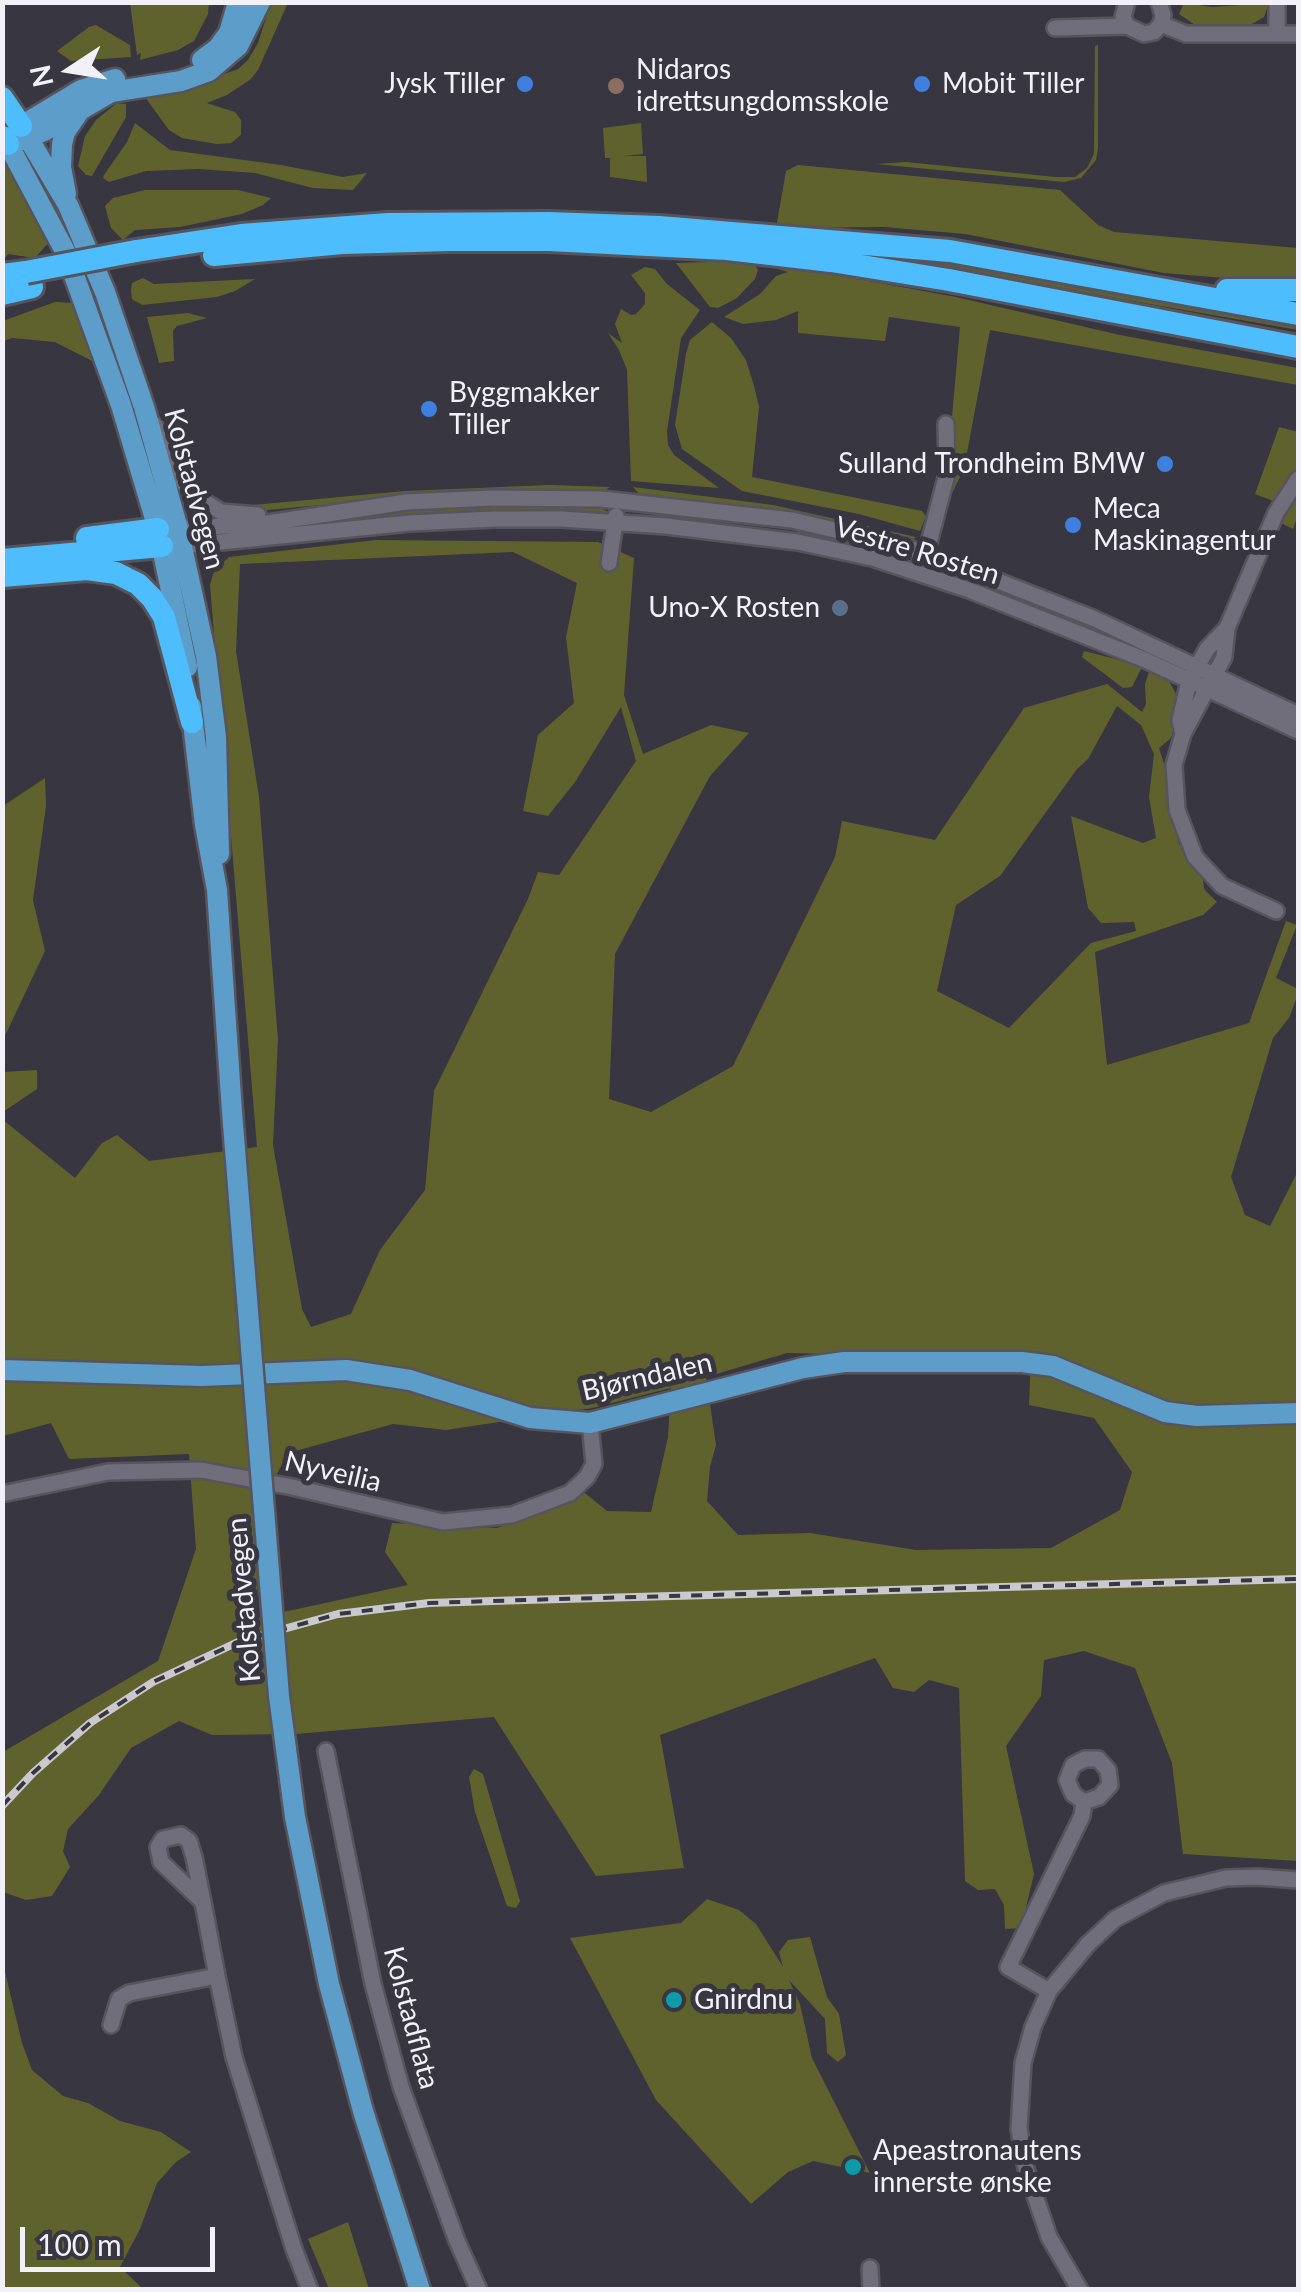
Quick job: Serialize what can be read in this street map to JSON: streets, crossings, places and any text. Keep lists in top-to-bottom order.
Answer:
{
  "streets": {
    "main road": ["Kolstadvegen", "Bjørndalen"],
    "street": ["Vestre Rosten", "Nyveilia", "Kolstadflata"]
  },
  "crossings": [
    ["Kolstadvegen", "Vestre Rosten"],
    ["Bjørndalen", "Nyveilia"]
  ],
  "places": [
    "Jysk Tiller",
    "Mobit Tiller",
    "Nidaros idrettsungdomsskole",
    "Byggmakker Tiller",
    "Sulland Trondheim BMW",
    "Meca Maskinagentur",
    "Uno-X Rosten",
    "Gnirdnu",
    "Apeastronautens innerste ønske"
  ],
  "scale_bar": "100 m",
  "north": "left"
}
